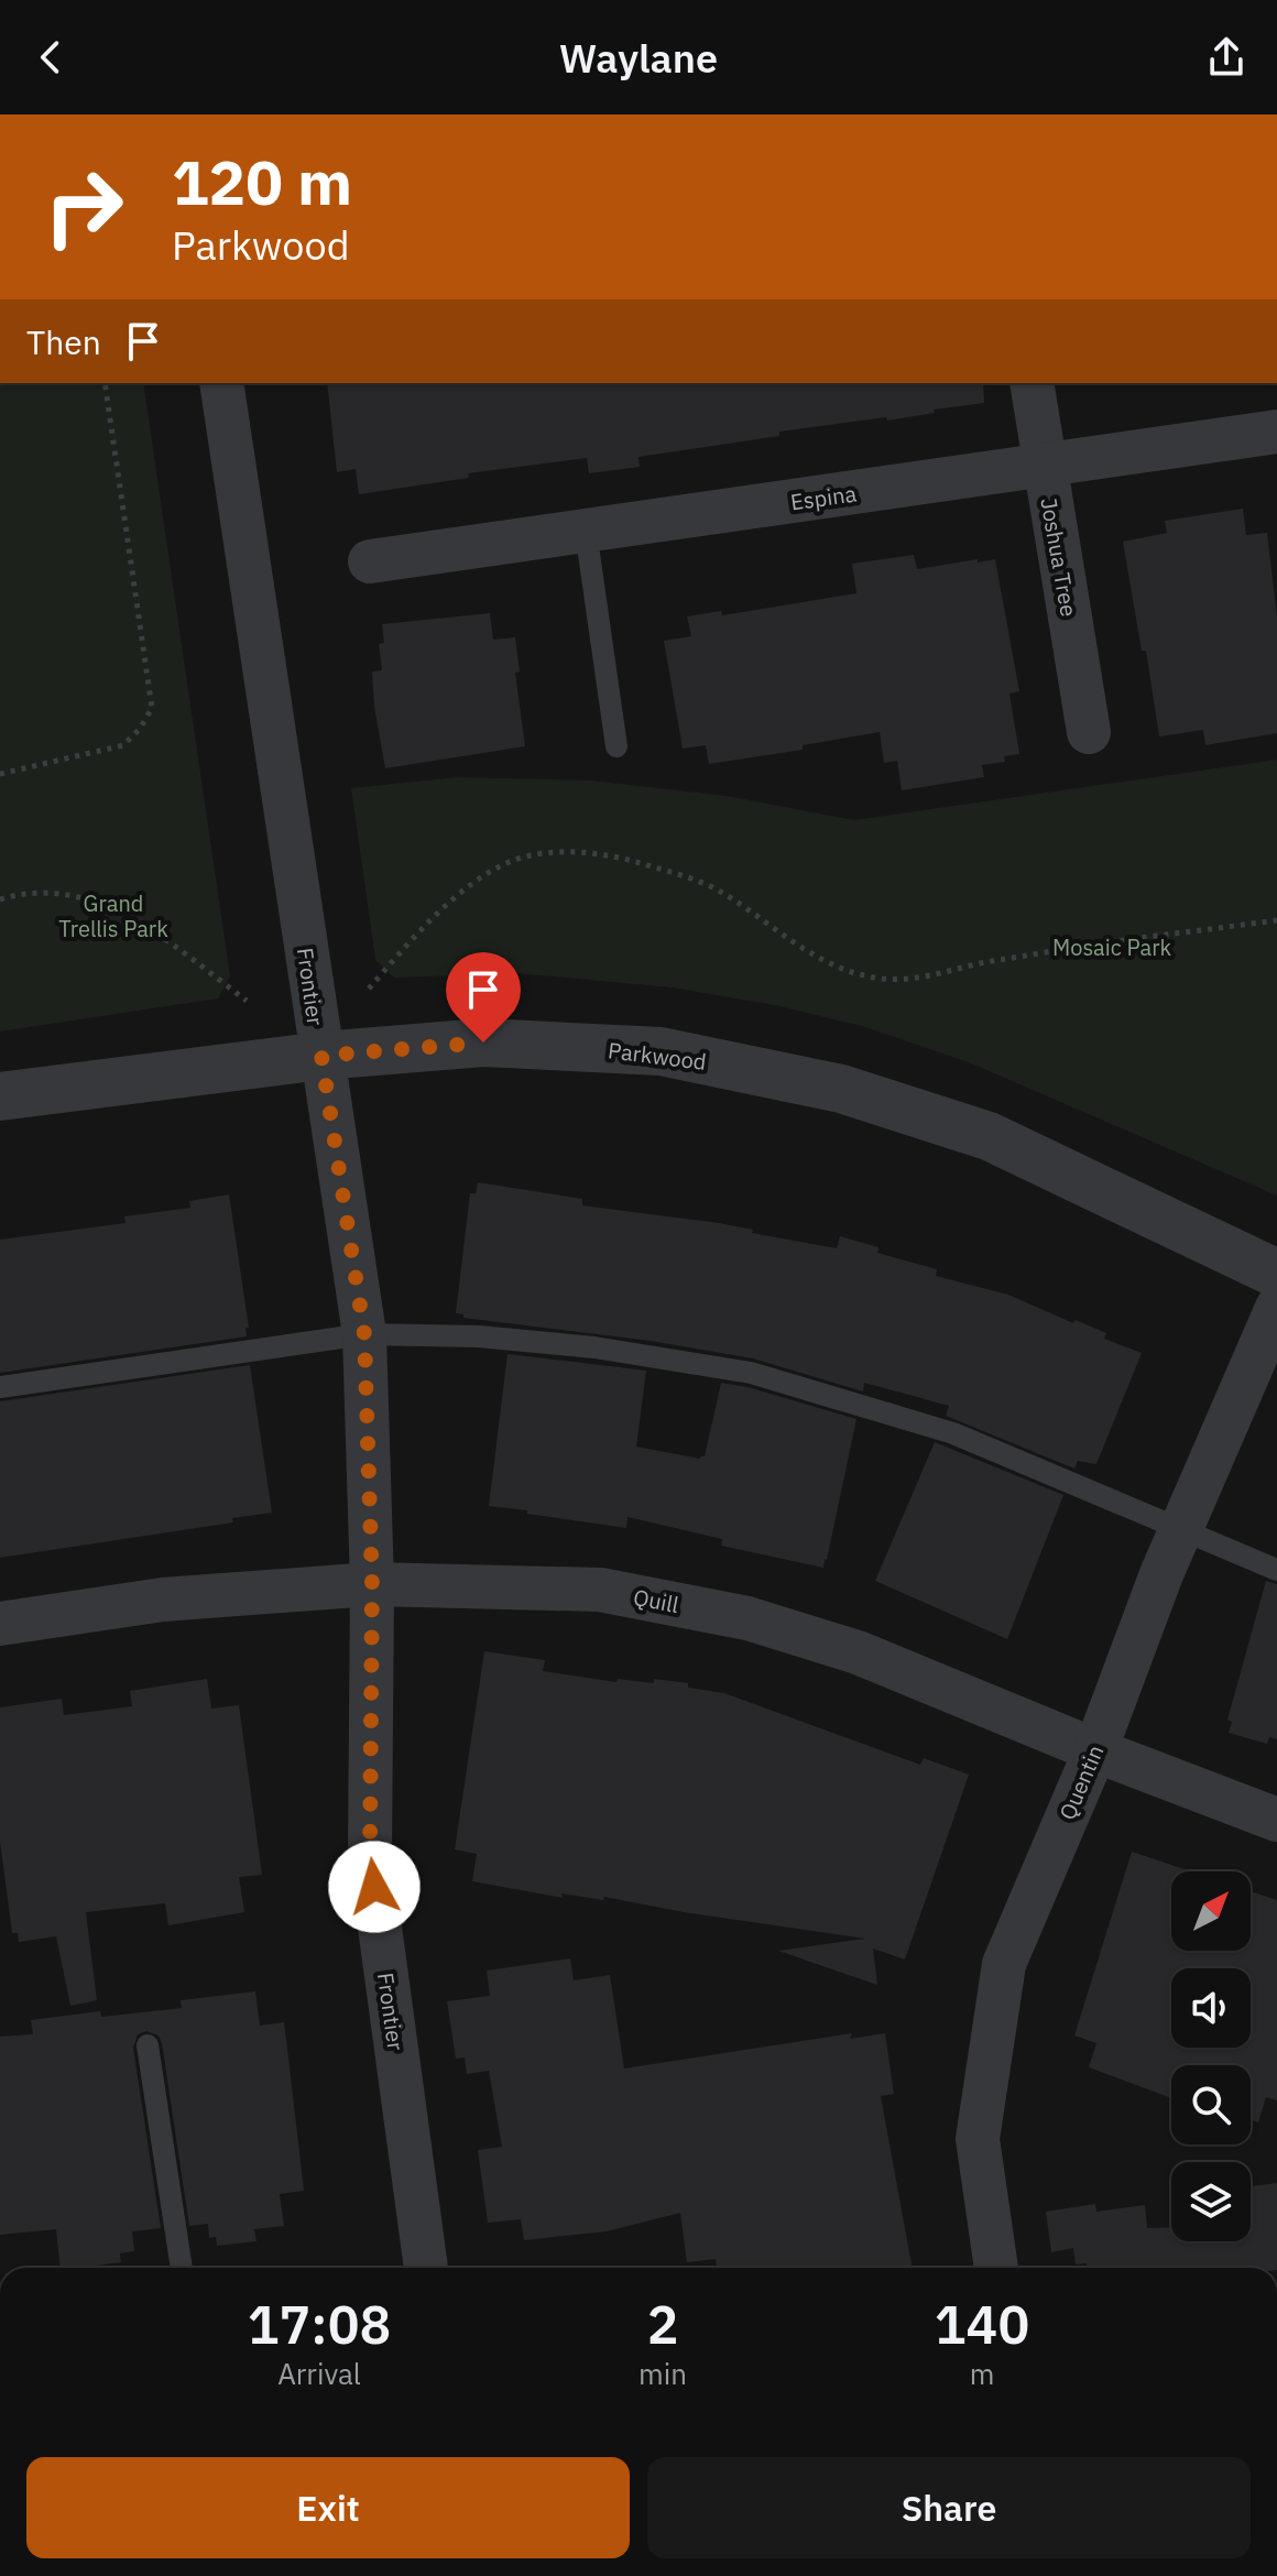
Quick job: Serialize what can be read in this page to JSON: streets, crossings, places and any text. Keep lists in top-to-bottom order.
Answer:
{
  "streets": {
    "street": [
      "Espina",
      "Joshua Tree",
      "Frontier",
      "Parkwood",
      "Quill",
      "Quentin"
    ]
  },
  "crossings": [
    ["Espina", "Joshua Tree"],
    ["Frontier", "Parkwood"],
    ["Frontier", "Quill"],
    ["Quill", "Quentin"]
  ],
  "parks": ["Grand Trellis Park", "Mosaic Park"],
  "north": "top right",
  "page": {
    "header": "Waylane",
    "turn": ["120 m", "Parkwood"],
    "then": "Then",
    "eta": [
      "17:08",
      "Arrival",
      "2",
      "min",
      "140",
      "m"
    ],
    "buttons": ["Exit", "Share"]
  }
}
